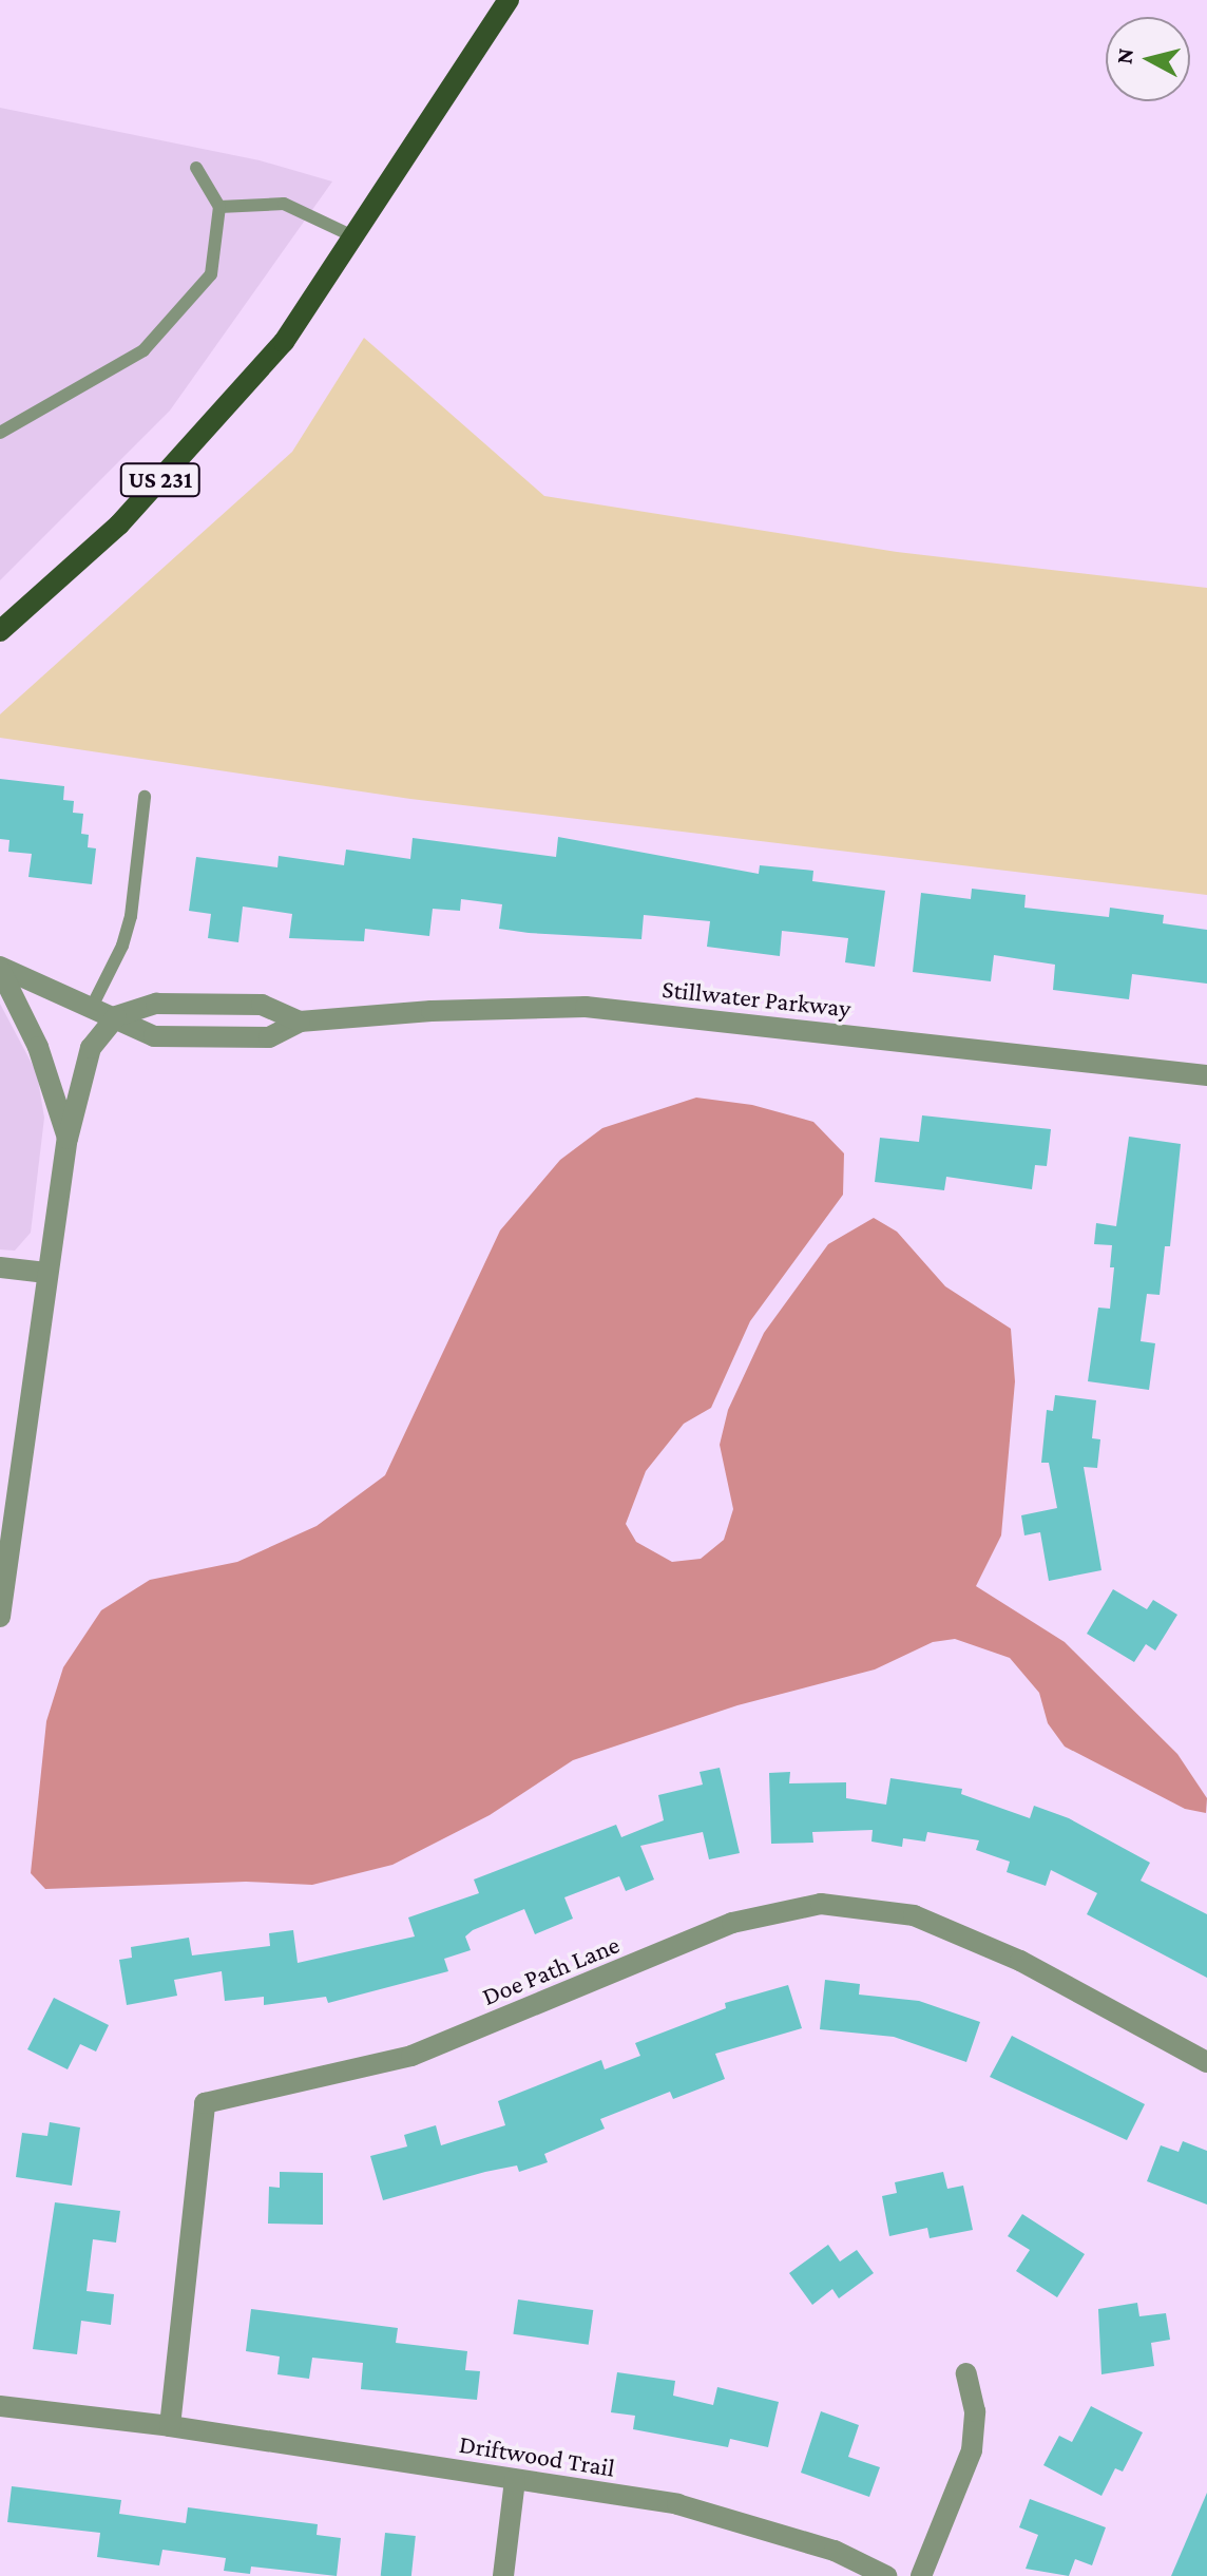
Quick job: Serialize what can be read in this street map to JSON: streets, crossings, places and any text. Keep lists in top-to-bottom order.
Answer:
{
  "streets": {
    "main road": ["US 231"],
    "street": ["Stillwater Parkway", "Doe Path Lane", "Driftwood Trail"]
  },
  "crossings": [
    ["Doe Path Lane", "Driftwood Trail"]
  ],
  "north": "left"
}
